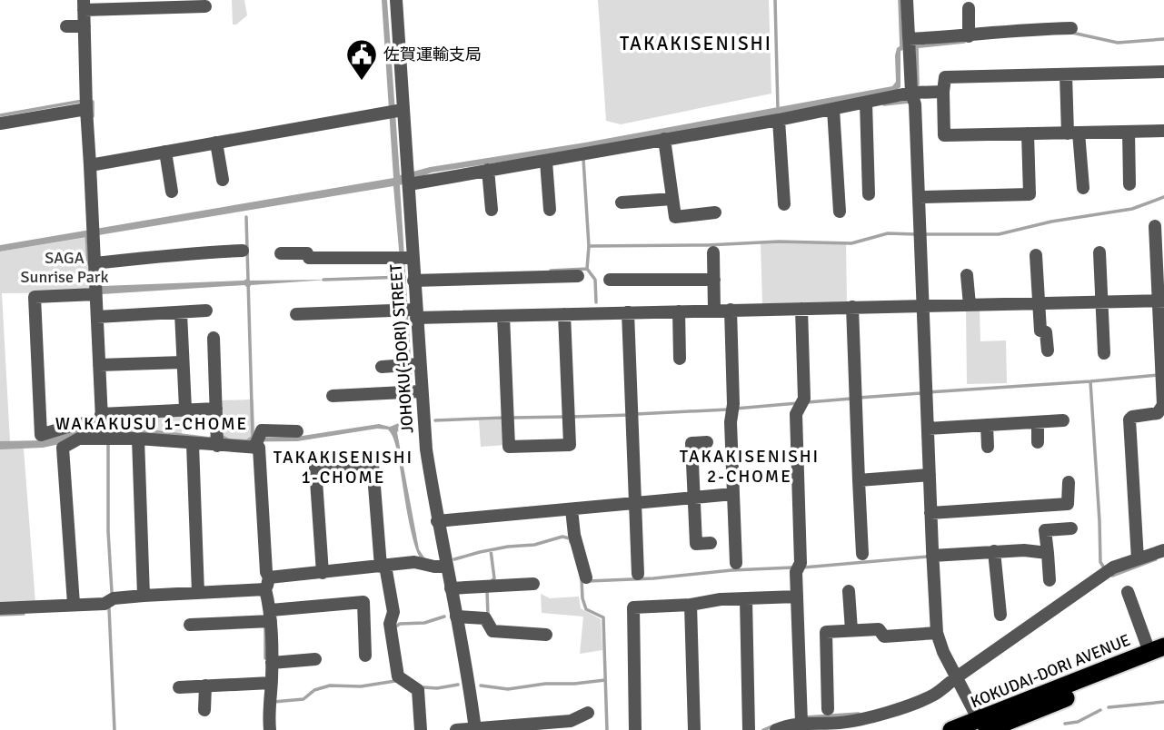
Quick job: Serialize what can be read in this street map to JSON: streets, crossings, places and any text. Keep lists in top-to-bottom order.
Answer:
{
  "streets": {
    "highway": ["KOKUDAI-DORI AVENUE"],
    "street": ["JOHOKU(-DORI) STREET"]
  },
  "districts": [
    "TAKAKISENISHI",
    "WAKAKUSU 1-CHOME",
    "TAKAKISENISHI 2-CHOME",
    "TAKAKISENISHI 1-CHOME"
  ],
  "parks": ["SAGA Sunrise Park"],
  "places": {
    "public building": ["佐賀運輸支局"]
  }
}
